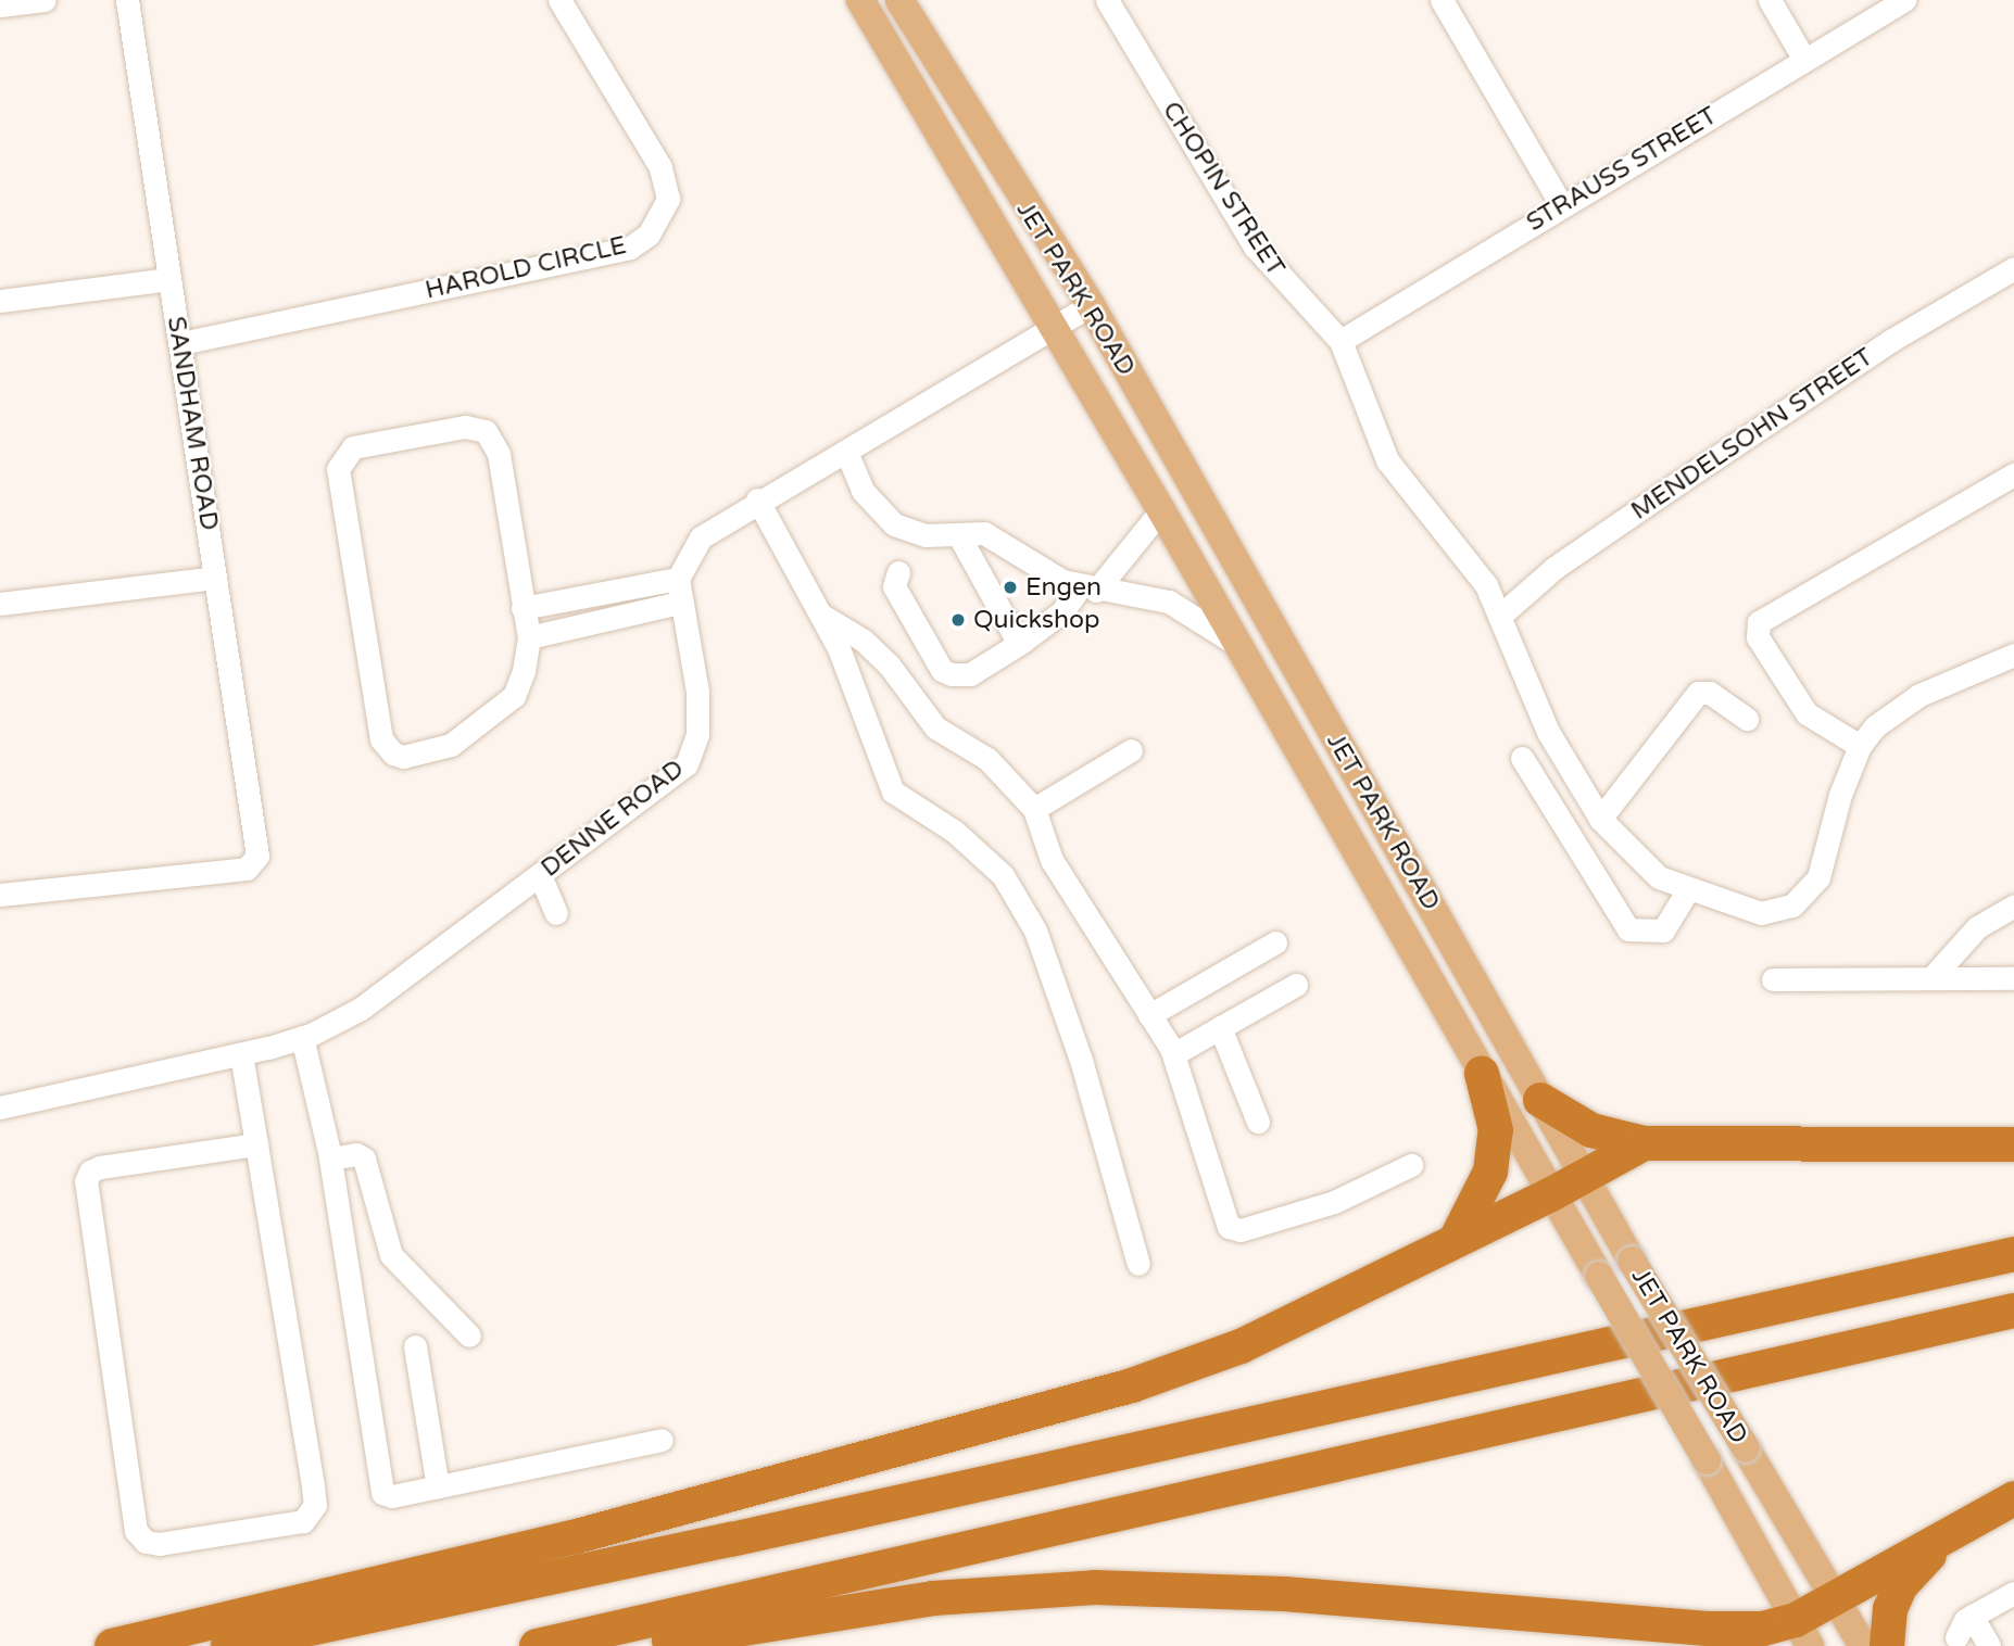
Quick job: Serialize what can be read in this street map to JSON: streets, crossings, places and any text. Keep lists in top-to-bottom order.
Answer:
{
  "streets": {
    "main road": ["JET PARK ROAD"],
    "street": [
      "STRAUSS STREET",
      "CHOPIN STREET",
      "HAROLD CIRCLE",
      "SANDHAM ROAD",
      "MENDELSOHN STREET",
      "DENNE ROAD"
    ]
  },
  "crossings": [
    ["STRAUSS STREET", "CHOPIN STREET"],
    ["CHOPIN STREET", "MENDELSOHN STREET"],
    ["HAROLD CIRCLE", "SANDHAM ROAD"]
  ],
  "places": ["Engen", "Quickshop"]
}
